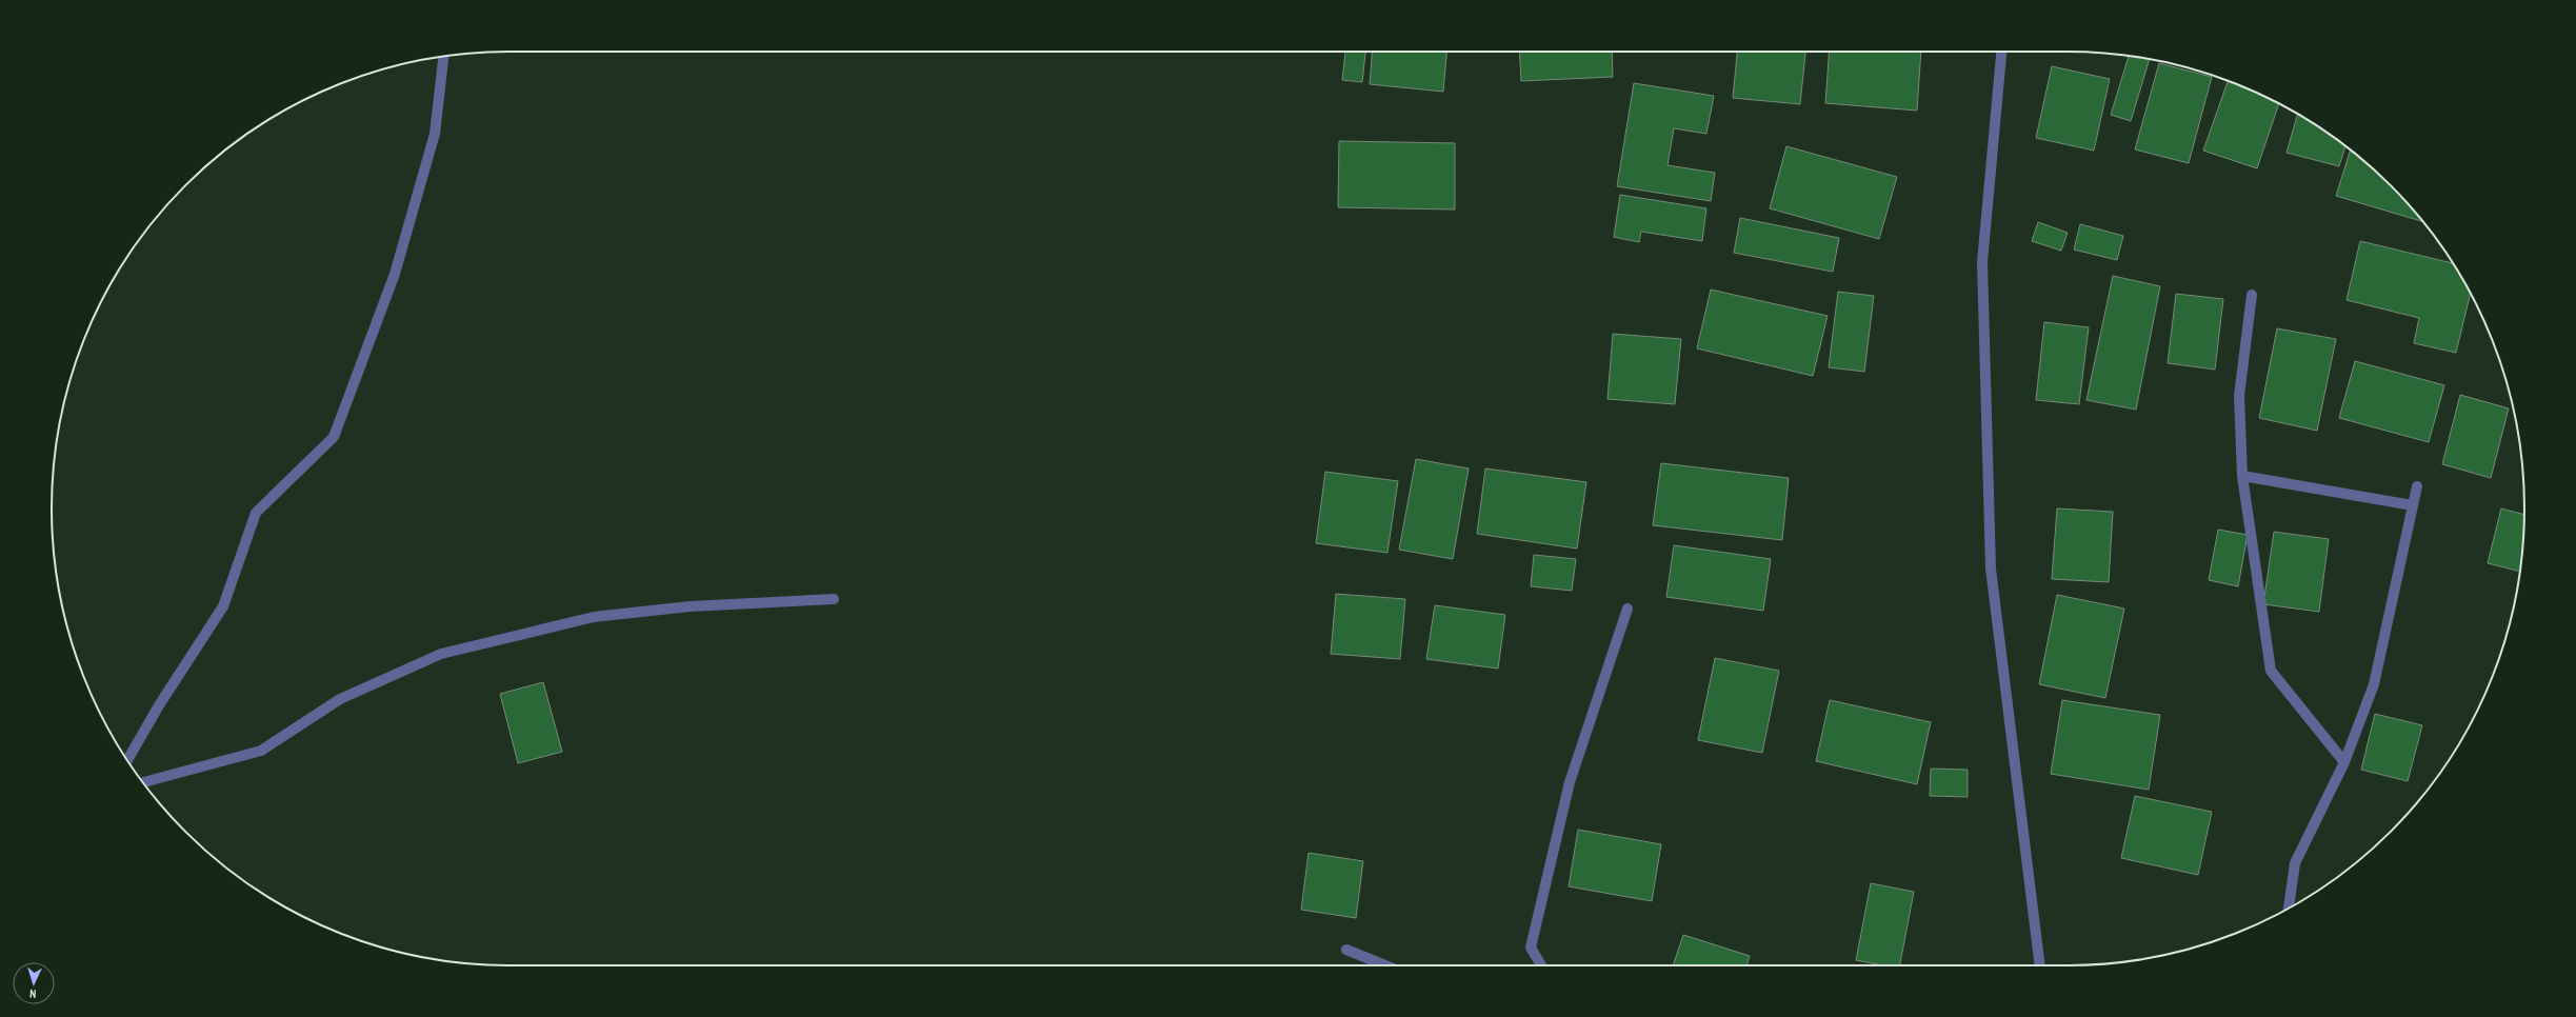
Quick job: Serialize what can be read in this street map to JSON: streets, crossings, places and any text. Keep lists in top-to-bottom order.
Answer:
{
  "north": "bottom"
}
